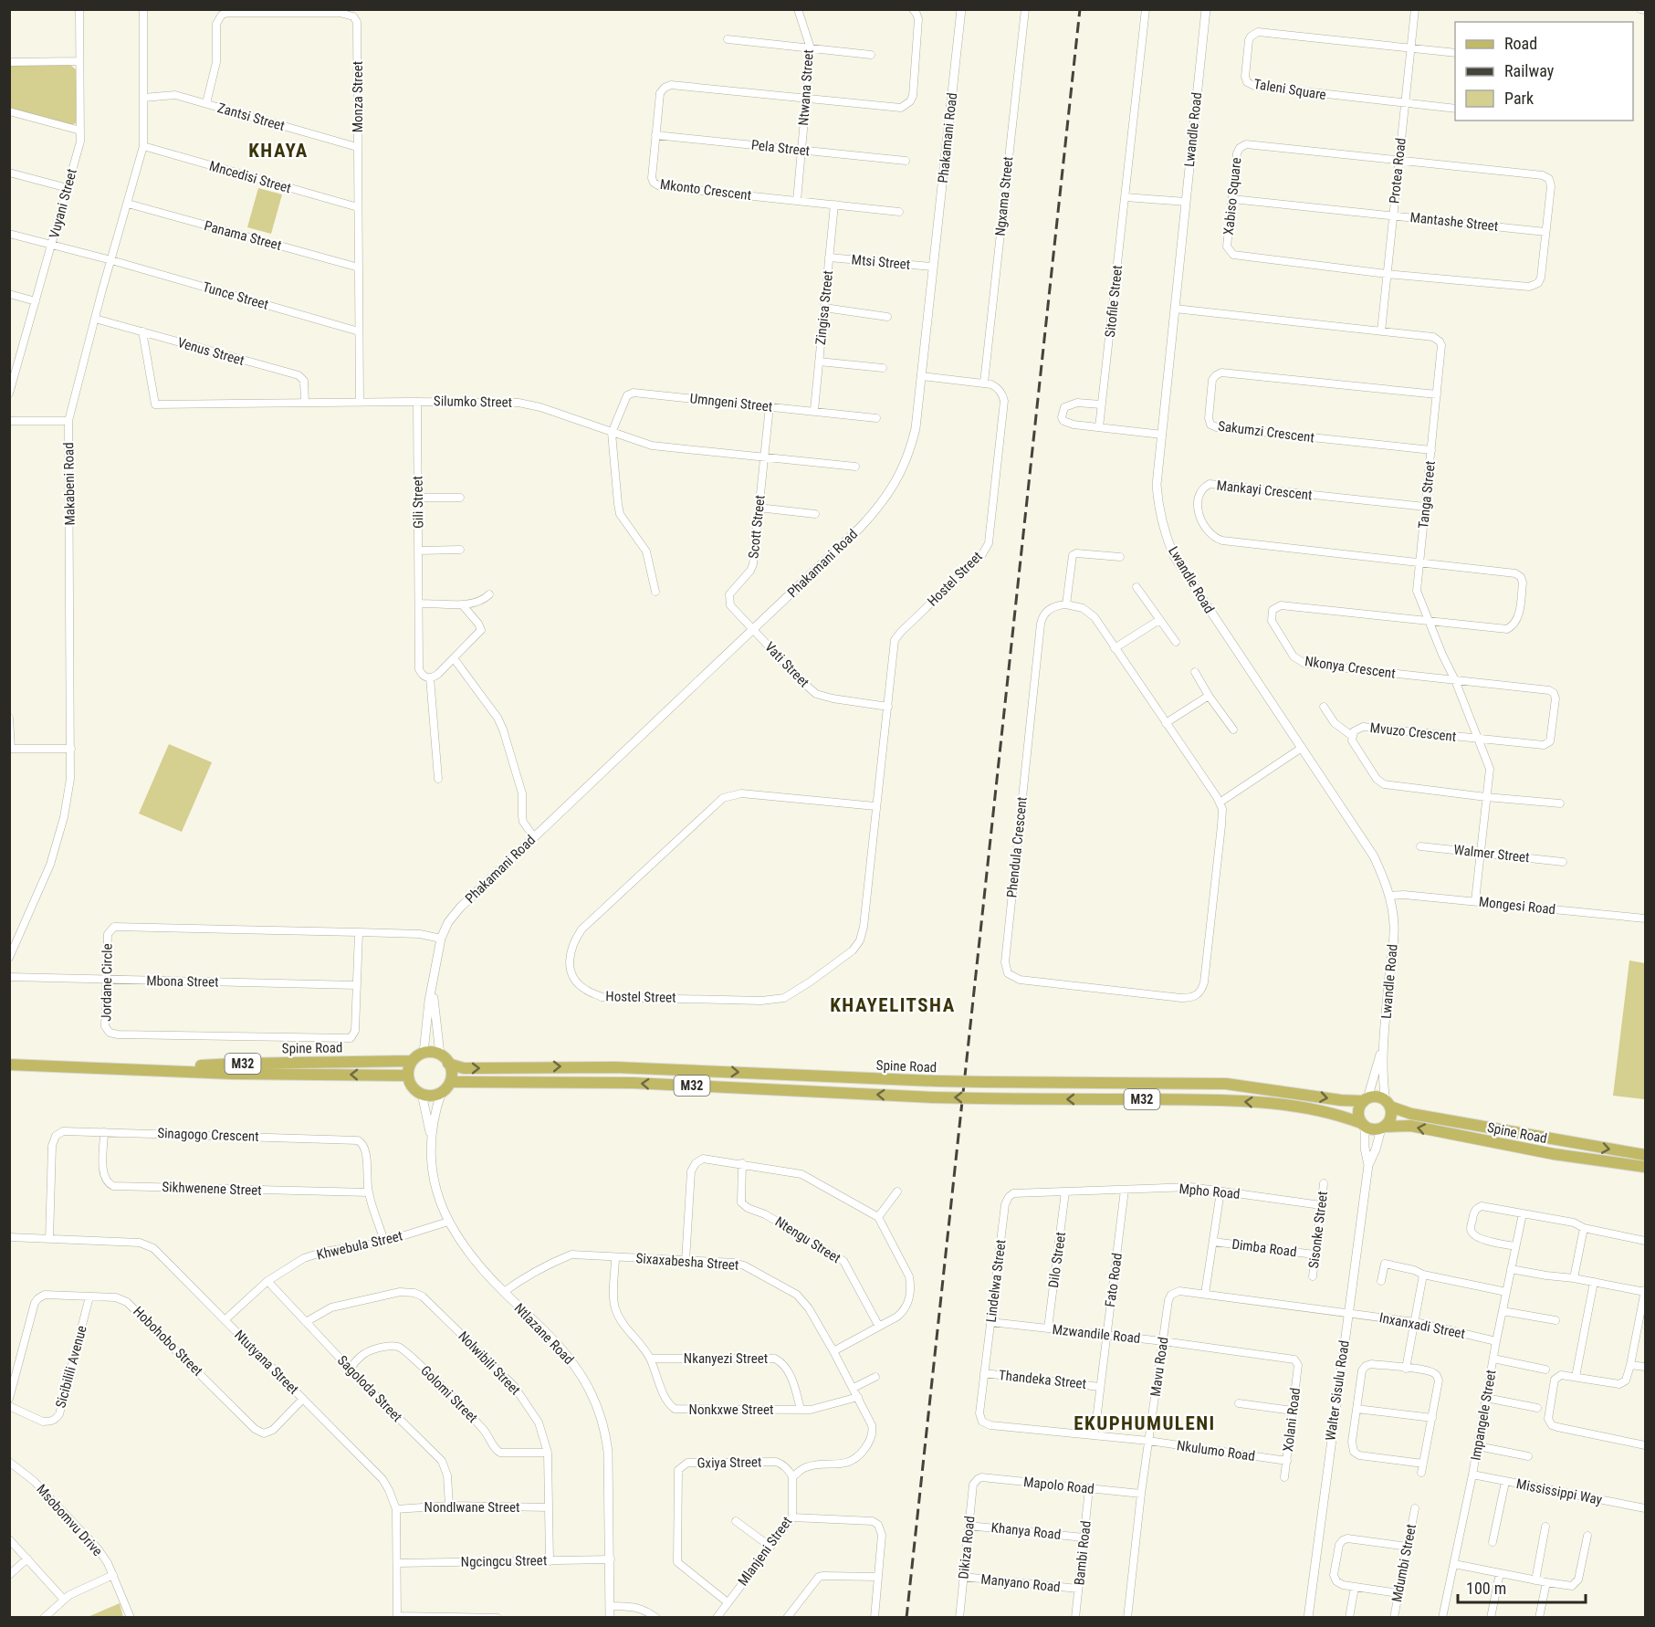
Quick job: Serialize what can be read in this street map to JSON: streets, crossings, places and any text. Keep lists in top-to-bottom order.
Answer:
{
  "streets": {
    "main road": ["Spine Road", "M32"],
    "street": [
      "Ntwana Street",
      "Taleni Square",
      "Monza Street",
      "Zantsi Street",
      "Lwandle Road",
      "Phakamani Road",
      "Pela Street",
      "Protea Road",
      "Mncedisi Street",
      "Mkonto Crescent",
      "Ngxama Street",
      "Xabiso Square",
      "Vuyani Street",
      "Mantashe Street",
      "Panama Street",
      "Mtsi Street",
      "Tunce Street",
      "Sitofile Street",
      "Zingisa Street",
      "Venus Street",
      "Silumko Street",
      "Umngeni Street",
      "Sakumzi Crescent",
      "Makabeni Road",
      "Mankayi Crescent",
      "Tanga Street",
      "Gili Street",
      "Scott Street",
      "Hostel Street",
      "Vati Street",
      "Nkonya Crescent",
      "Mvuzo Crescent",
      "Phendula Crescent",
      "Walmer Street",
      "Mongesi Road",
      "Mbona Street",
      "Jordane Circle",
      "Sinagogo Crescent",
      "Sikhwenene Street",
      "Mpho Road",
      "Sisonke Street",
      "Ntengu Street",
      "Khwebula Street",
      "Dimba Road",
      "Dilo Street",
      "Sixaxabesha Street",
      "Fato Road",
      "Lindelwa Street",
      "Inxanxadi Street",
      "Ntlazane Road",
      "Mzwandile Road",
      "Hobohobo Street",
      "Nkanyezi Street",
      "Ntutyana Street",
      "Nolwibili Street",
      "Sicibilili Avenue",
      "Mavu Road",
      "Thandeka Street",
      "Sagoloda Street",
      "Walter Sisulu Road",
      "Golomi Street",
      "Nonkxwe Street",
      "Impangele Street",
      "Xolani Road",
      "Nkulumo Road",
      "Gxiya Street",
      "Mapolo Road",
      "Mississippi Way",
      "Nondlwane Street",
      "Msobomvu Drive",
      "Khanya Road",
      "Dikiza Road",
      "Mlanjeni Street",
      "Bambi Road",
      "Ngcingcu Street",
      "Mdumbi Street",
      "Manyano Road"
    ]
  },
  "crossings": [
    ["Ntwana Street", "Pela Street"],
    ["Ntwana Street", "Mkonto Crescent"],
    ["Taleni Square", "Protea Road"],
    ["Monza Street", "Zantsi Street"],
    ["Monza Street", "Mncedisi Street"],
    ["Monza Street", "Panama Street"],
    ["Monza Street", "Tunce Street"],
    ["Monza Street", "Silumko Street"],
    ["Zantsi Street", "Makabeni Road"],
    ["Lwandle Road", "Tanga Street"],
    ["Lwandle Road", "Mongesi Road"],
    ["Lwandle Road", "Spine Road"],
    ["Lwandle Road", "Walter Sisulu Road"],
    ["Phakamani Road", "Mtsi Street"],
    ["Phakamani Road", "Scott Street"],
    ["Phakamani Road", "Vati Street"],
    ["Phakamani Road", "Jordane Circle"],
    ["Phakamani Road", "Spine Road"],
    ["Phakamani Road", "Ntlazane Road"],
    ["Pela Street", "Mkonto Crescent"],
    ["Protea Road", "Xabiso Square"],
    ["Protea Road", "Mantashe Street"],
    ["Protea Road", "Tanga Street"],
    ["Mncedisi Street", "Makabeni Road"],
    ["Mkonto Crescent", "Zingisa Street"],
    ["Ngxama Street", "Hostel Street"],
    ["Xabiso Square", "Mantashe Street"],
    ["Vuyani Street", "Tunce Street"],
    ["Panama Street", "Makabeni Road"],
    ["Mtsi Street", "Zingisa Street"],
    ["Tunce Street", "Makabeni Road"],
    ["Zingisa Street", "Umngeni Street"],
    ["Venus Street", "Silumko Street"],
    ["Venus Street", "Makabeni Road"],
    ["Silumko Street", "Umngeni Street"],
    ["Silumko Street", "Gili Street"],
    ["Silumko Street", "Scott Street"],
    ["Umngeni Street", "Scott Street"],
    ["Sakumzi Crescent", "Tanga Street"],
    ["Mankayi Crescent", "Tanga Street"],
    ["Mankayi Crescent", "Nkonya Crescent"],
    ["Tanga Street", "Nkonya Crescent"],
    ["Tanga Street", "Mvuzo Crescent"],
    ["Tanga Street", "Walmer Street"],
    ["Tanga Street", "Mongesi Road"],
    ["Scott Street", "Vati Street"],
    ["Hostel Street", "Vati Street"],
    ["Nkonya Crescent", "Mvuzo Crescent"],
    ["Mbona Street", "Jordane Circle"],
    ["Spine Road", "Ntlazane Road"],
    ["Spine Road", "Walter Sisulu Road"],
    ["Sinagogo Crescent", "Sikhwenene Street"],
    ["Sinagogo Crescent", "Khwebula Street"],
    ["Sinagogo Crescent", "Ntutyana Street"],
    ["Mpho Road", "Sisonke Street"],
    ["Mpho Road", "Dilo Street"],
    ["Mpho Road", "Fato Road"],
    ["Mpho Road", "Lindelwa Street"],
    ["Sisonke Street", "Dimba Road"],
    ["Khwebula Street", "Ntlazane Road"],
    ["Khwebula Street", "Ntutyana Street"],
    ["Khwebula Street", "Sagoloda Street"],
    ["Dilo Street", "Lindelwa Street"],
    ["Dilo Street", "Mzwandile Road"],
    ["Sixaxabesha Street", "Ntlazane Road"],
    ["Sixaxabesha Street", "Nonkxwe Street"],
    ["Sixaxabesha Street", "Gxiya Street"],
    ["Sixaxabesha Street", "Mlanjeni Street"],
    ["Fato Road", "Mzwandile Road"],
    ["Fato Road", "Thandeka Street"],
    ["Fato Road", "Nkulumo Road"],
    ["Lindelwa Street", "Mzwandile Road"],
    ["Lindelwa Street", "Thandeka Street"],
    ["Lindelwa Street", "Nkulumo Road"],
    ["Inxanxadi Street", "Mavu Road"],
    ["Inxanxadi Street", "Walter Sisulu Road"],
    ["Inxanxadi Street", "Impangele Street"],
    ["Ntlazane Road", "Ngcingcu Street"],
    ["Mzwandile Road", "Mavu Road"],
    ["Mzwandile Road", "Xolani Road"],
    ["Hobohobo Street", "Ntutyana Street"],
    ["Hobohobo Street", "Sicibilili Avenue"],
    ["Nkanyezi Street", "Nonkxwe Street"],
    ["Ntutyana Street", "Nondlwane Street"],
    ["Ntutyana Street", "Ngcingcu Street"],
    ["Nolwibili Street", "Sagoloda Street"],
    ["Nolwibili Street", "Golomi Street"],
    ["Nolwibili Street", "Nondlwane Street"],
    ["Nolwibili Street", "Ngcingcu Street"],
    ["Mavu Road", "Walter Sisulu Road"],
    ["Mavu Road", "Nkulumo Road"],
    ["Mavu Road", "Mapolo Road"],
    ["Sagoloda Street", "Golomi Street"],
    ["Sagoloda Street", "Nondlwane Street"],
    ["Impangele Street", "Mississippi Way"],
    ["Xolani Road", "Nkulumo Road"],
    ["Gxiya Street", "Mlanjeni Street"],
    ["Mapolo Road", "Dikiza Road"],
    ["Mapolo Road", "Bambi Road"],
    ["Khanya Road", "Dikiza Road"],
    ["Khanya Road", "Bambi Road"],
    ["Dikiza Road", "Manyano Road"],
    ["Bambi Road", "Manyano Road"]
  ],
  "districts": ["KHAYA", "KHAYELITSHA", "EKUPHUMULENI"],
  "legend": ["Road", "Railway", "Park"],
  "scale_bar": "100 m"
}
